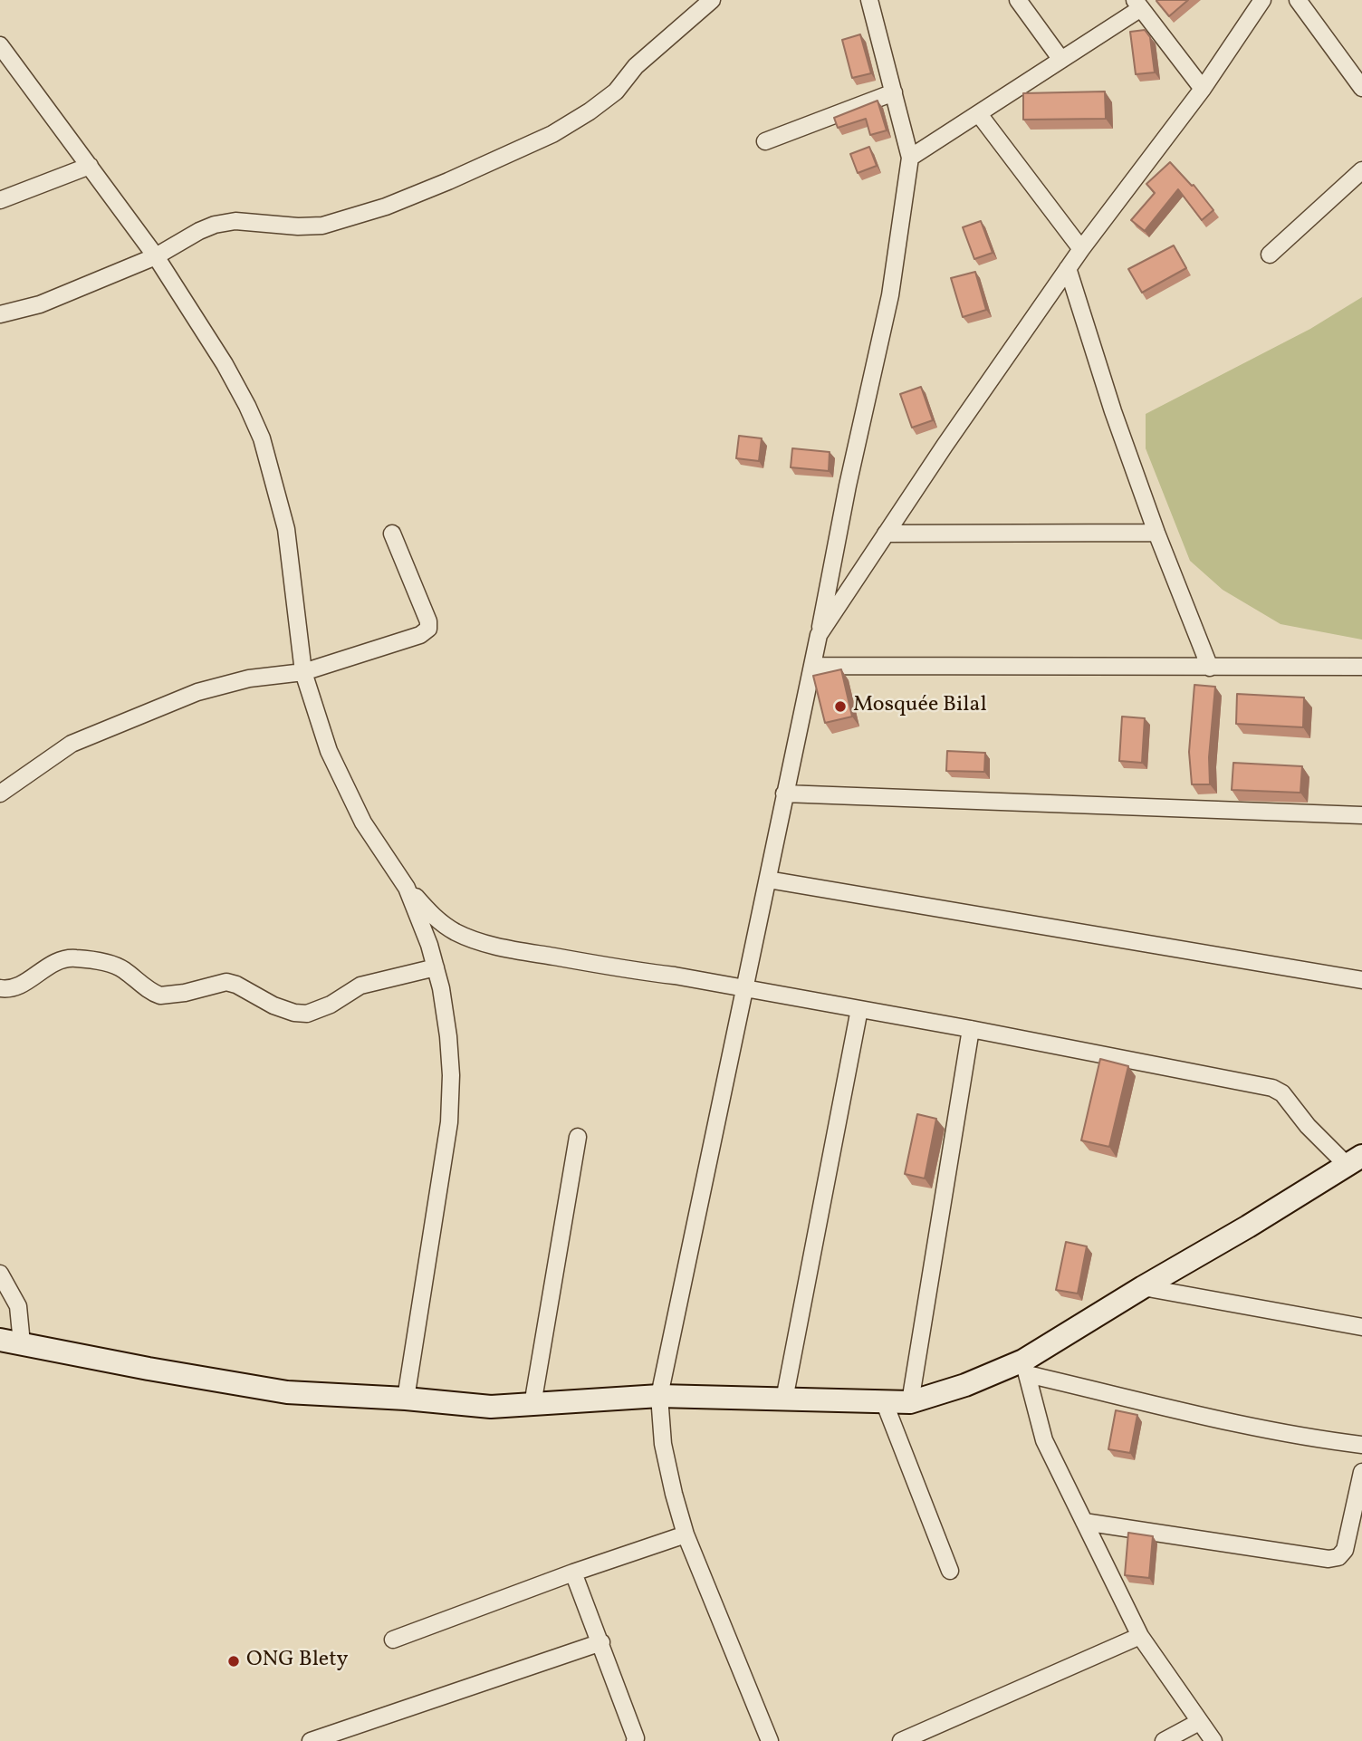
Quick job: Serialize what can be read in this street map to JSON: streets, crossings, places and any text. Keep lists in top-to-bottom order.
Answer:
{
  "places": ["Mosquée Bilal", "ONG Blety"]
}
